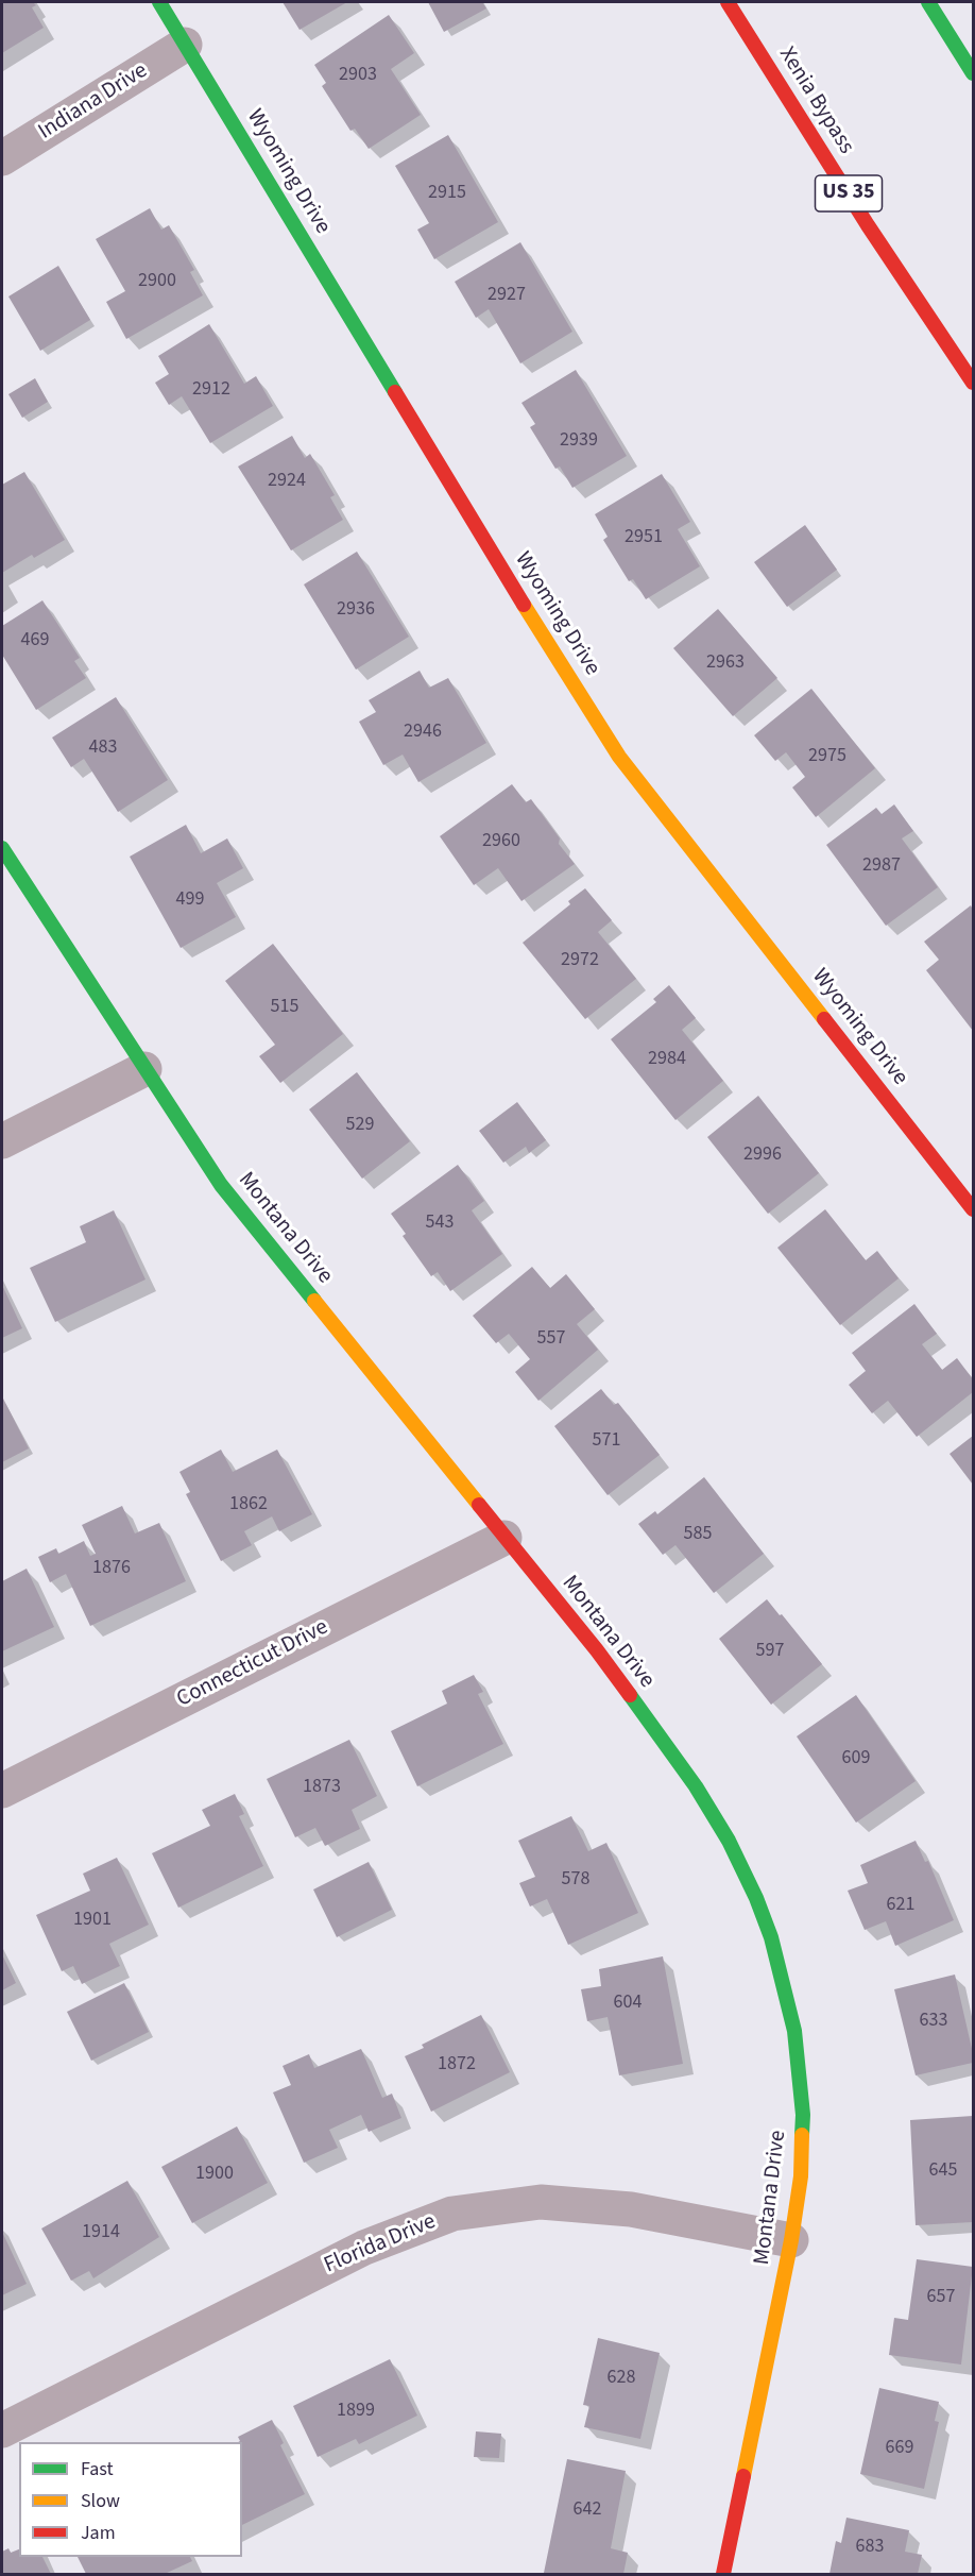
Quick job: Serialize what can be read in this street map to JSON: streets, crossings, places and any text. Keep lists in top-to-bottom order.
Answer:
{
  "streets": {
    "main road": [
      "Xenia Bypass",
      "Wyoming Drive",
      "US 35",
      "Montana Drive"
    ],
    "street": ["Indiana Drive", "Connecticut Drive", "Florida Drive"]
  },
  "crossings": [
    ["Indiana Drive", "Wyoming Drive"],
    ["Montana Drive", "Connecticut Drive"],
    ["Montana Drive", "Florida Drive"]
  ],
  "house_numbers": [
    "2903",
    "2915",
    "2900",
    "2927",
    "2912",
    "2939",
    "2924",
    "2951",
    "2936",
    "469",
    "2963",
    "2946",
    "483",
    "2975",
    "2960",
    "2987",
    "499",
    "2972",
    "515",
    "2984",
    "529",
    "2996",
    "543",
    "557",
    "571",
    "1862",
    "585",
    "1876",
    "597",
    "609",
    "1873",
    "578",
    "621",
    "1901",
    "604",
    "633",
    "1872",
    "645",
    "1900",
    "1914",
    "657",
    "628",
    "1899",
    "669",
    "642",
    "683"
  ],
  "legend": ["Fast", "Slow", "Jam"]
}
